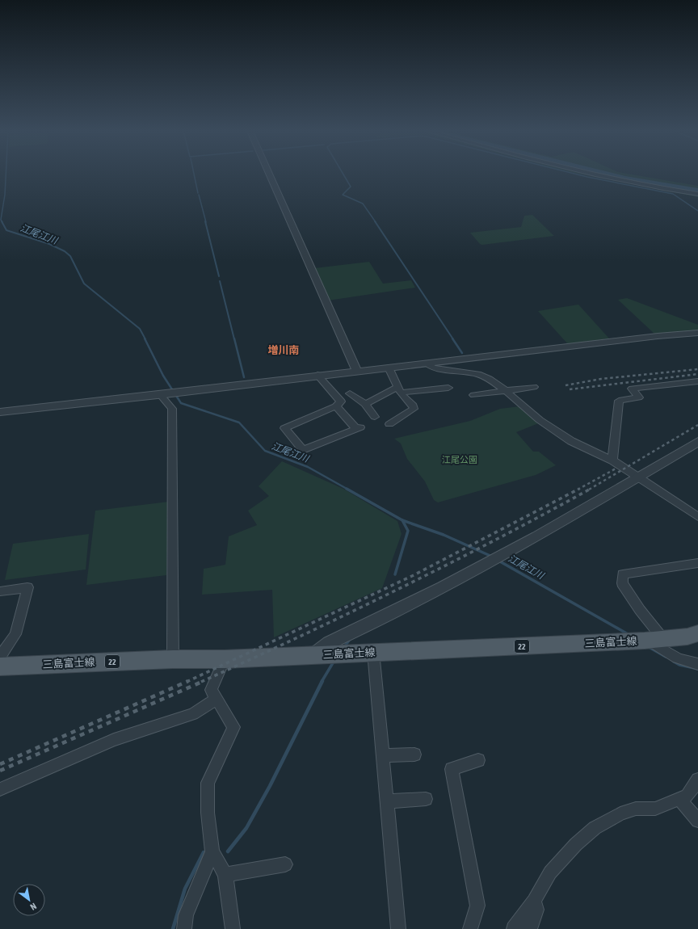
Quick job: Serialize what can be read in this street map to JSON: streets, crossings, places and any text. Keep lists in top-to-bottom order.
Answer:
{
  "streets": {
    "main road": ["三島富士線", "22"]
  },
  "districts": ["増川南"],
  "water": ["江尾江川"],
  "parks": ["江尾公園"],
  "north": "bottom right"
}
